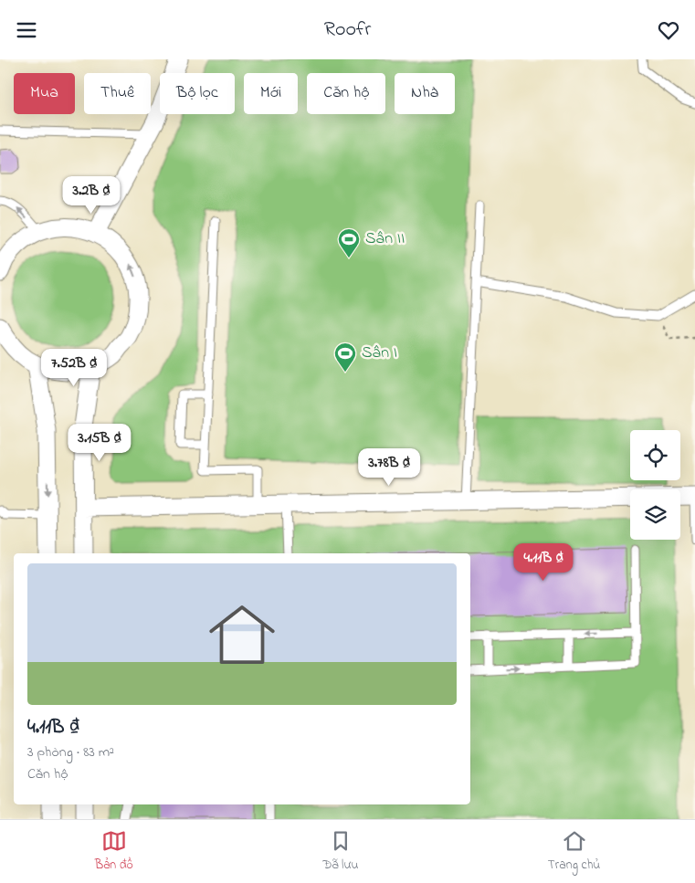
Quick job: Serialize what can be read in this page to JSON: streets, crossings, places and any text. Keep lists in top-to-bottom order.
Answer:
{
  "places": {
    "sports": ["Sân II", "Sân I"]
  },
  "page": {
    "header": "Roofr",
    "chip": [
      "Mua",
      "Thuê",
      "Bộ lọc",
      "Mới",
      "Căn hộ",
      "Nhà"
    ],
    "price": [
      "3.2B ₫",
      "7.52B ₫",
      "3.15B ₫",
      "3.78B ₫",
      "4.11B ₫"
    ],
    "list": [
      {
        "name": "4.11B ₫",
        "note": "3 phòng · 83 m² · Căn hộ"
      }
    ],
    "tabs": ["Bản đồ", "Đã lưu", "Trang chủ"]
  }
}
